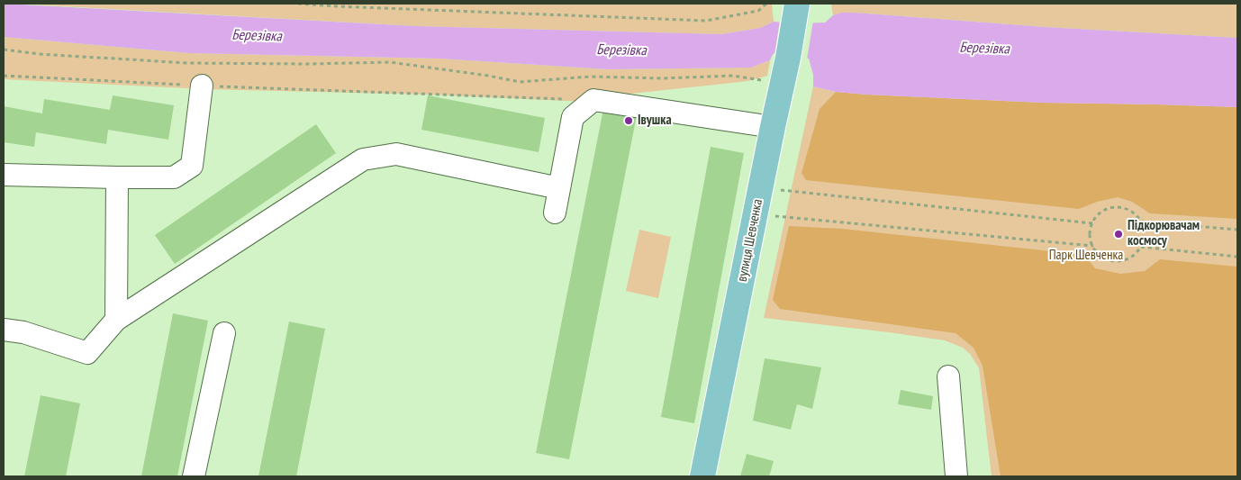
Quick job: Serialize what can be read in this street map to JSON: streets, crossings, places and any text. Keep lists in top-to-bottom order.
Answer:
{
  "streets": {
    "main road": ["вулиця Шевченка"]
  },
  "water": ["Березівка"],
  "parks": ["Парк Шевченка"],
  "places": ["Івушка", "Підкорювачам космосу"]
}
